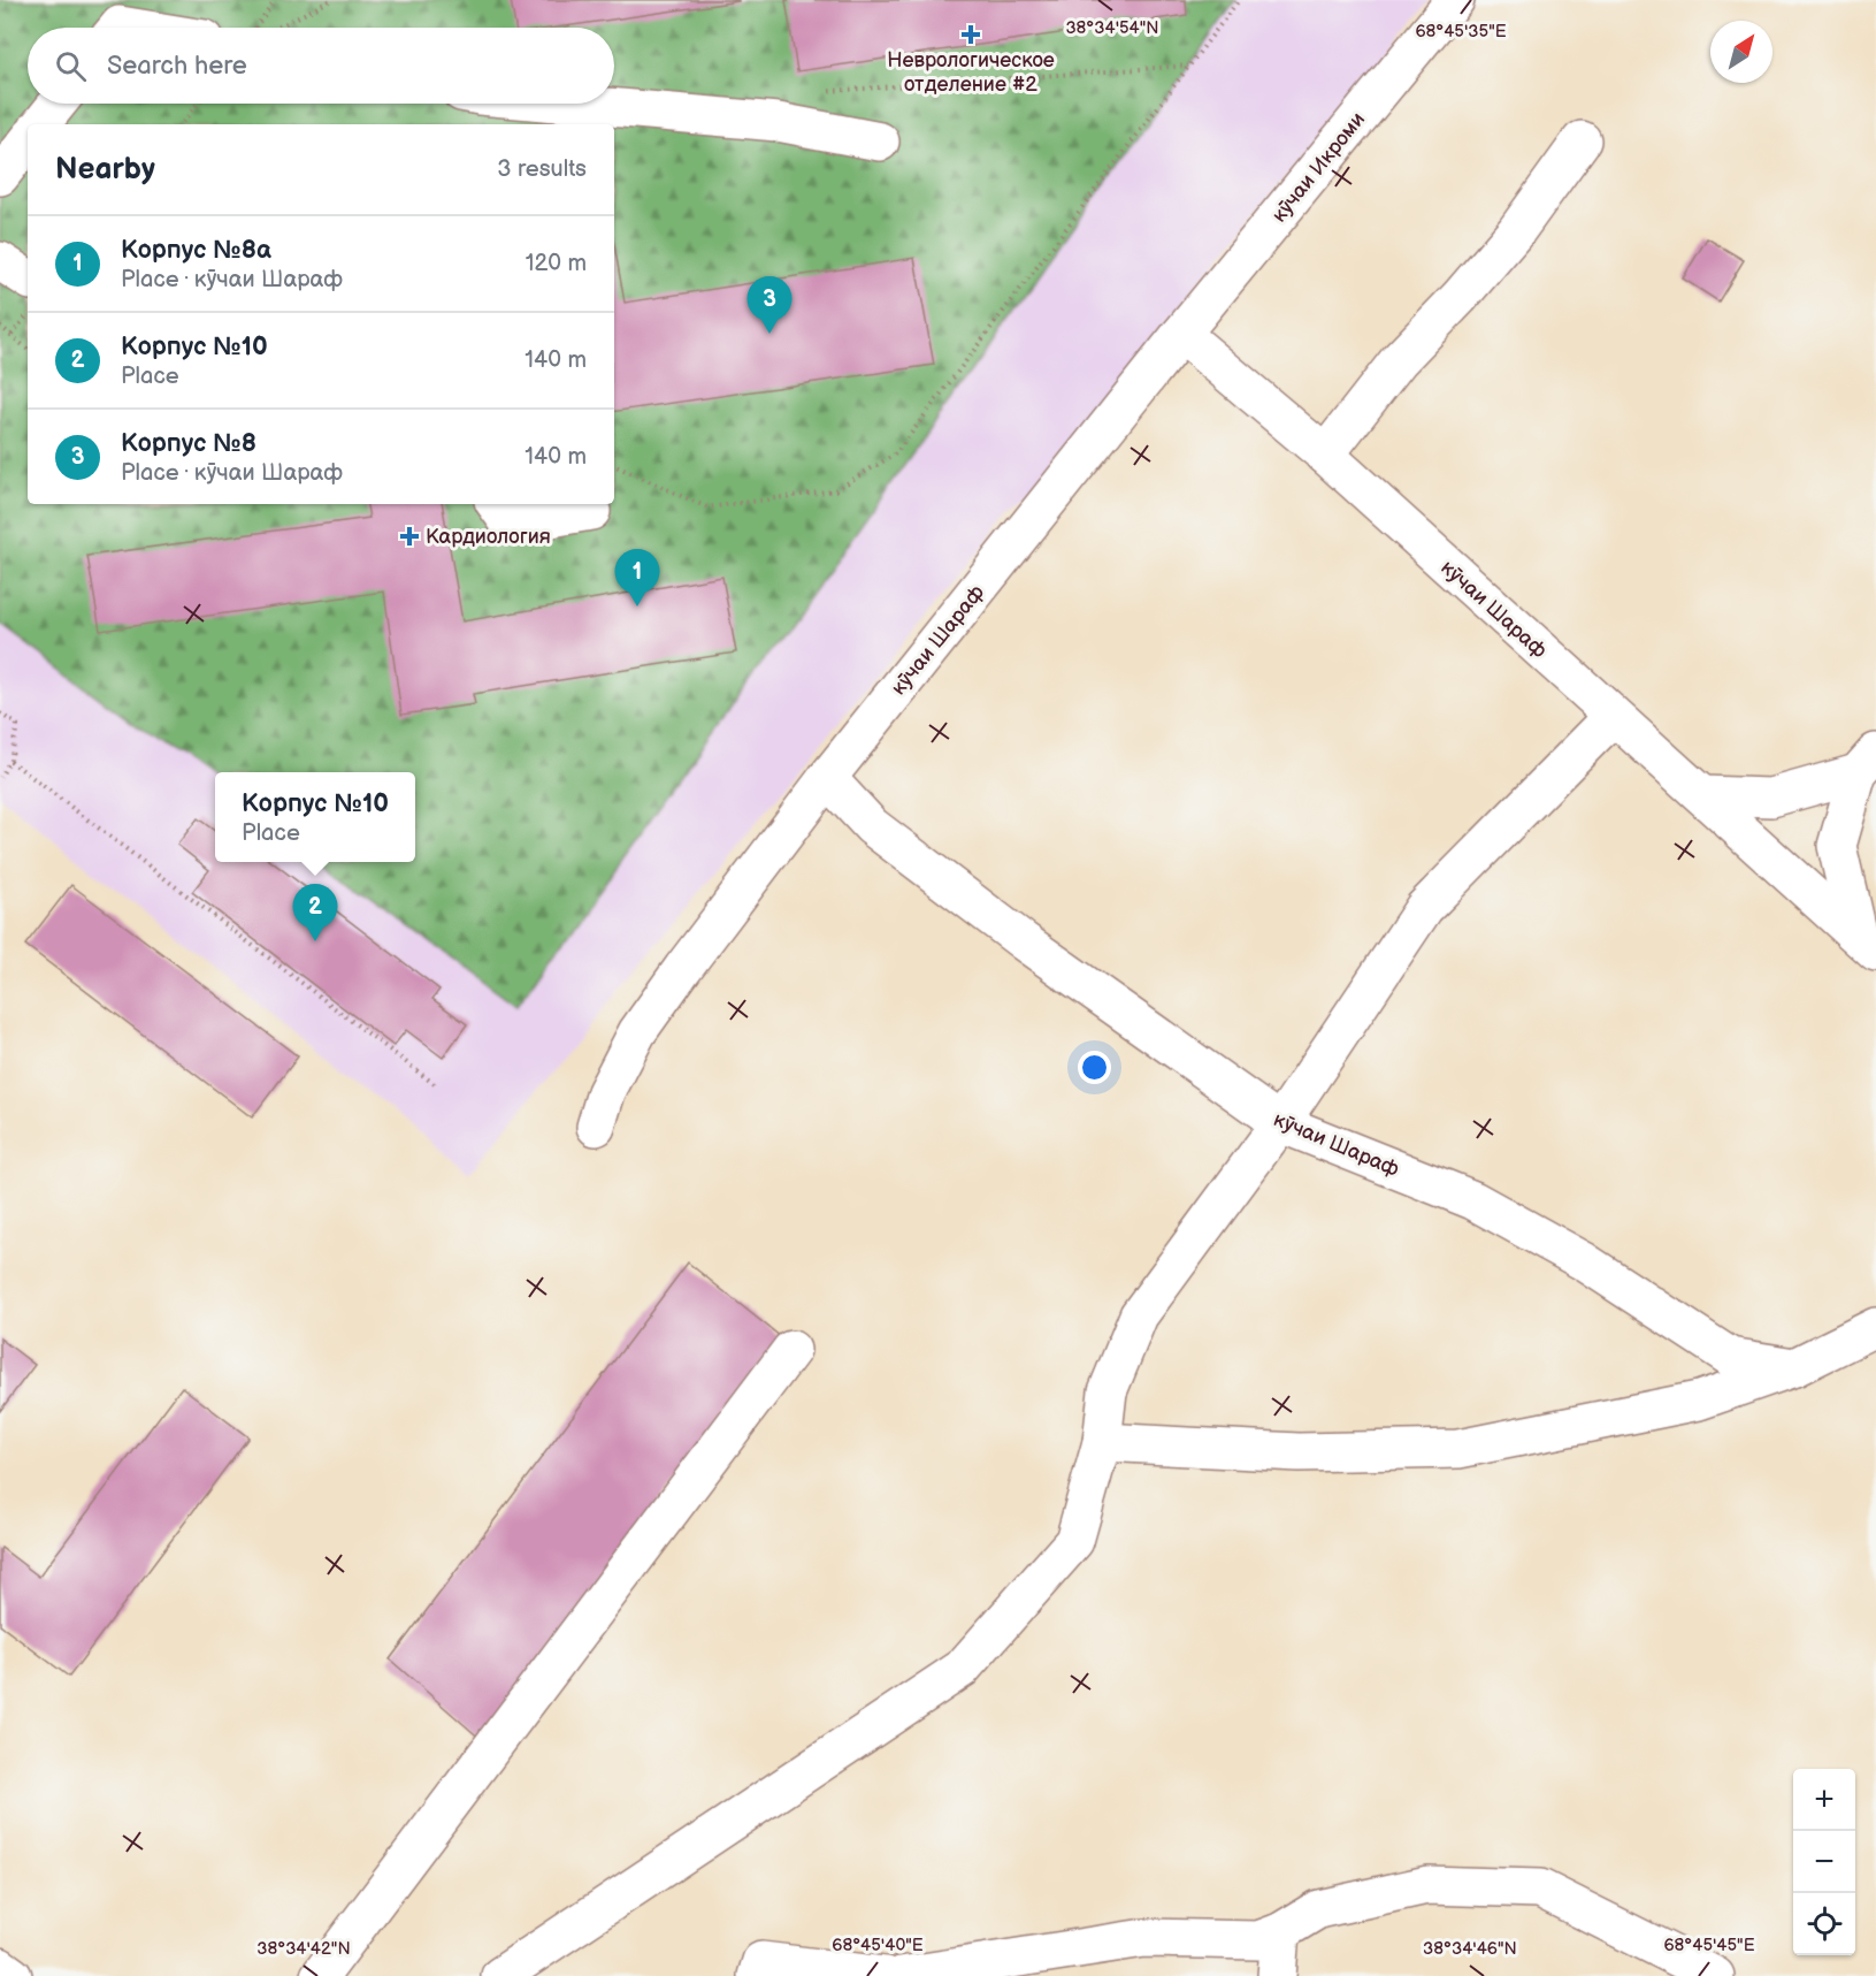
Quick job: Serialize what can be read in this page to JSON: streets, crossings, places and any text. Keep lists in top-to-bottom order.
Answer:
{
  "streets": {
    "street": ["кӯчаи Икроми", "кӯчаи Шараф"]
  },
  "crossings": [
    ["кӯчаи Икроми", "кӯчаи Шараф"]
  ],
  "places": {
    "health": ["Неврологическое отделение #2", "Кардиология"]
  },
  "north": "top right",
  "page": {
    "search": "Search here",
    "heading": ["Nearby", "3 results"],
    "list": [
      {
        "mark": "1",
        "name": "Корпус №8а",
        "note": "Place · кӯчаи Шараф",
        "value": "120 m"
      },
      {
        "mark": "2",
        "name": "Корпус №10",
        "note": "Place",
        "value": "140 m"
      },
      {
        "mark": "3",
        "name": "Корпус №8",
        "note": "Place · кӯчаи Шараф",
        "value": "140 m"
      }
    ],
    "pins": ["3", "1", "2"],
    "popup": ["Корпус №10", "Place"],
    "map_buttons": ["+", "−"]
  },
  "coordinates": [
    "38°34'54\"N",
    "68°45'35\"E",
    "68°45'40\"E",
    "68°45'45\"E",
    "38°34'42\"N",
    "38°34'46\"N"
  ]
}
